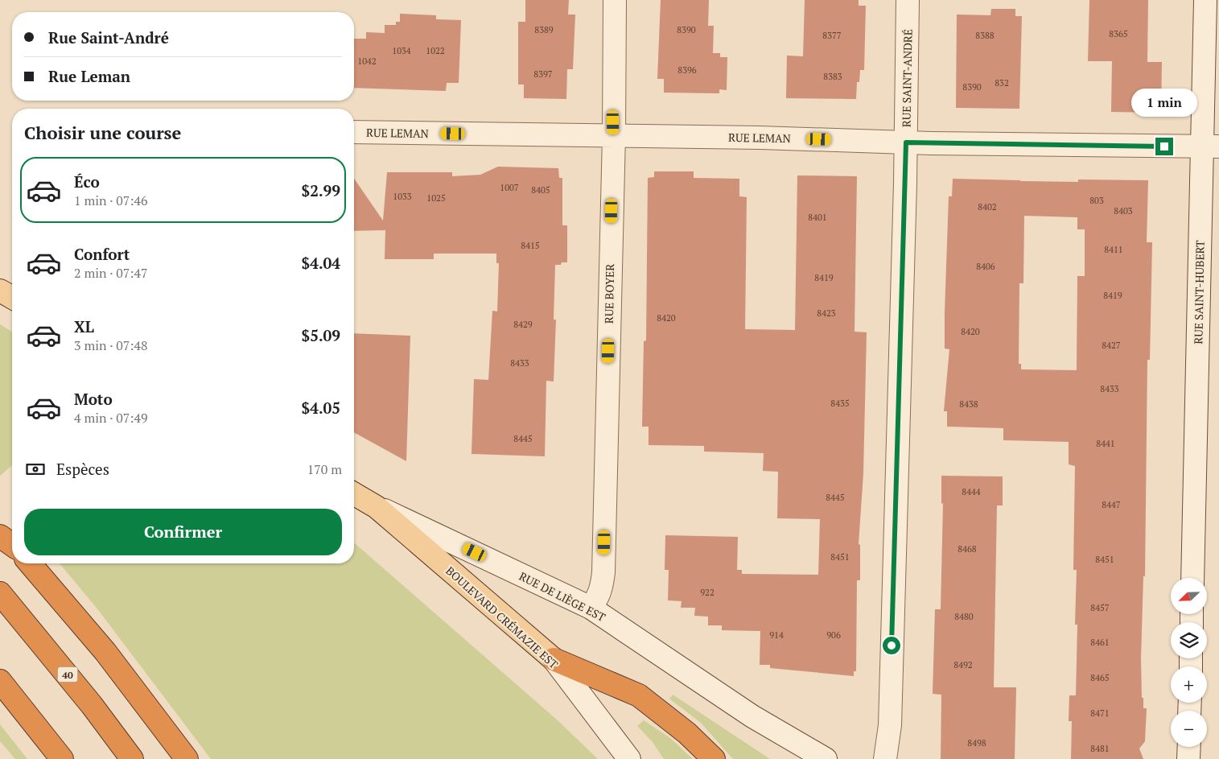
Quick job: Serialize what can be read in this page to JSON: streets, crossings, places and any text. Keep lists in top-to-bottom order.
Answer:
{
  "streets": {
    "highway": ["40"],
    "main road": ["RUE DE LIÈGE EST", "BOULEVARD CRÉMAZIE EST"],
    "street": [
      "RUE SAINT-ANDRÉ",
      "RUE LEMAN",
      "RUE SAINT-HUBERT",
      "RUE BOYER"
    ]
  },
  "crossings": [
    ["RUE SAINT-ANDRÉ", "RUE LEMAN"],
    ["RUE LEMAN", "RUE SAINT-HUBERT"],
    ["RUE LEMAN", "RUE BOYER"],
    ["RUE BOYER", "RUE DE LIÈGE EST"],
    ["RUE DE LIÈGE EST", "BOULEVARD CRÉMAZIE EST"]
  ],
  "house_numbers": [
    "8389",
    "8390",
    "8365",
    "8377",
    "8388",
    "1034",
    "1022",
    "1042",
    "8396",
    "8397",
    "8383",
    "832",
    "8390",
    "1007",
    "8405",
    "1033",
    "1025",
    "803",
    "8402",
    "8403",
    "8401",
    "8415",
    "8411",
    "8406",
    "8419",
    "8419",
    "8423",
    "8420",
    "8429",
    "8420",
    "8427",
    "8433",
    "8433",
    "8435",
    "8438",
    "8445",
    "8441",
    "8444",
    "8445",
    "8447",
    "8468",
    "8451",
    "8451",
    "922",
    "8457",
    "8480",
    "914",
    "906",
    "8461",
    "8492",
    "8465",
    "8471",
    "8498",
    "8481"
  ],
  "north": "bottom left",
  "page": {
    "banner": ["Rue Saint-André", "Rue Leman"],
    "bubble": "1 min",
    "heading": "Choisir une course",
    "list": [
      {
        "name": "Éco",
        "note": "1 min · 07:46",
        "value": "$2.99"
      },
      {
        "name": "Confort",
        "note": "2 min · 07:47",
        "value": "$4.04"
      },
      {
        "name": "XL",
        "note": "3 min · 07:48",
        "value": "$5.09"
      },
      {
        "name": "Moto",
        "note": "4 min · 07:49",
        "value": "$4.05"
      }
    ],
    "pay": ["Espèces", "170 m"],
    "buttons": "Confirmer",
    "map_buttons": ["+", "−"]
  }
}
